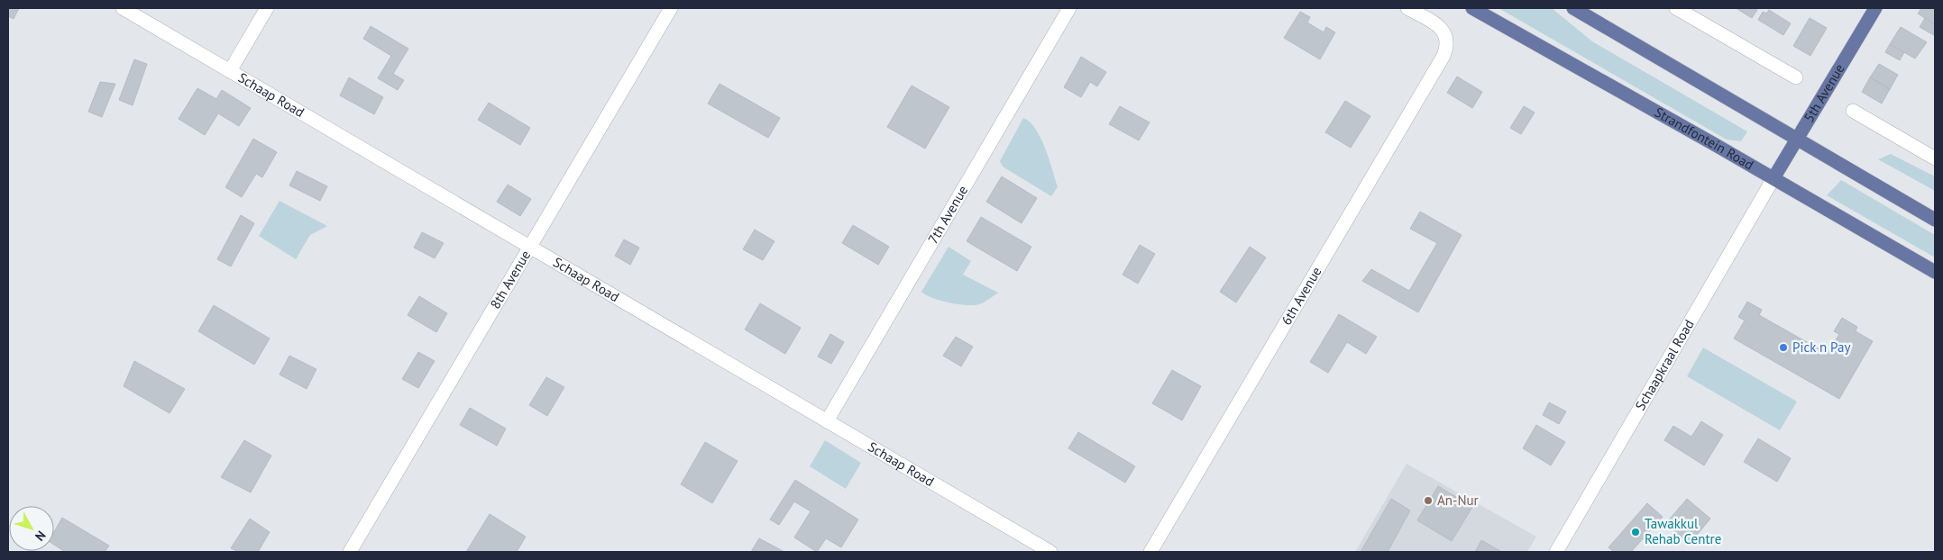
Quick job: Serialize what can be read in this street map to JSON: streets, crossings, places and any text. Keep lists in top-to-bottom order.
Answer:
{
  "streets": {
    "main road": ["5th Avenue", "Strandfontein Road"],
    "street": [
      "Schaap Road",
      "7th Avenue",
      "8th Avenue",
      "6th Avenue",
      "Schaapkraal Road"
    ]
  },
  "crossings": [
    ["5th Avenue", "Strandfontein Road"],
    ["5th Avenue", "Schaapkraal Road"],
    ["Schaap Road", "7th Avenue"],
    ["Schaap Road", "8th Avenue"],
    ["Strandfontein Road", "Schaapkraal Road"]
  ],
  "places": ["Pick n Pay", "An-Nur", "Tawakkul Rehab Centre"],
  "north": "bottom right"
}
